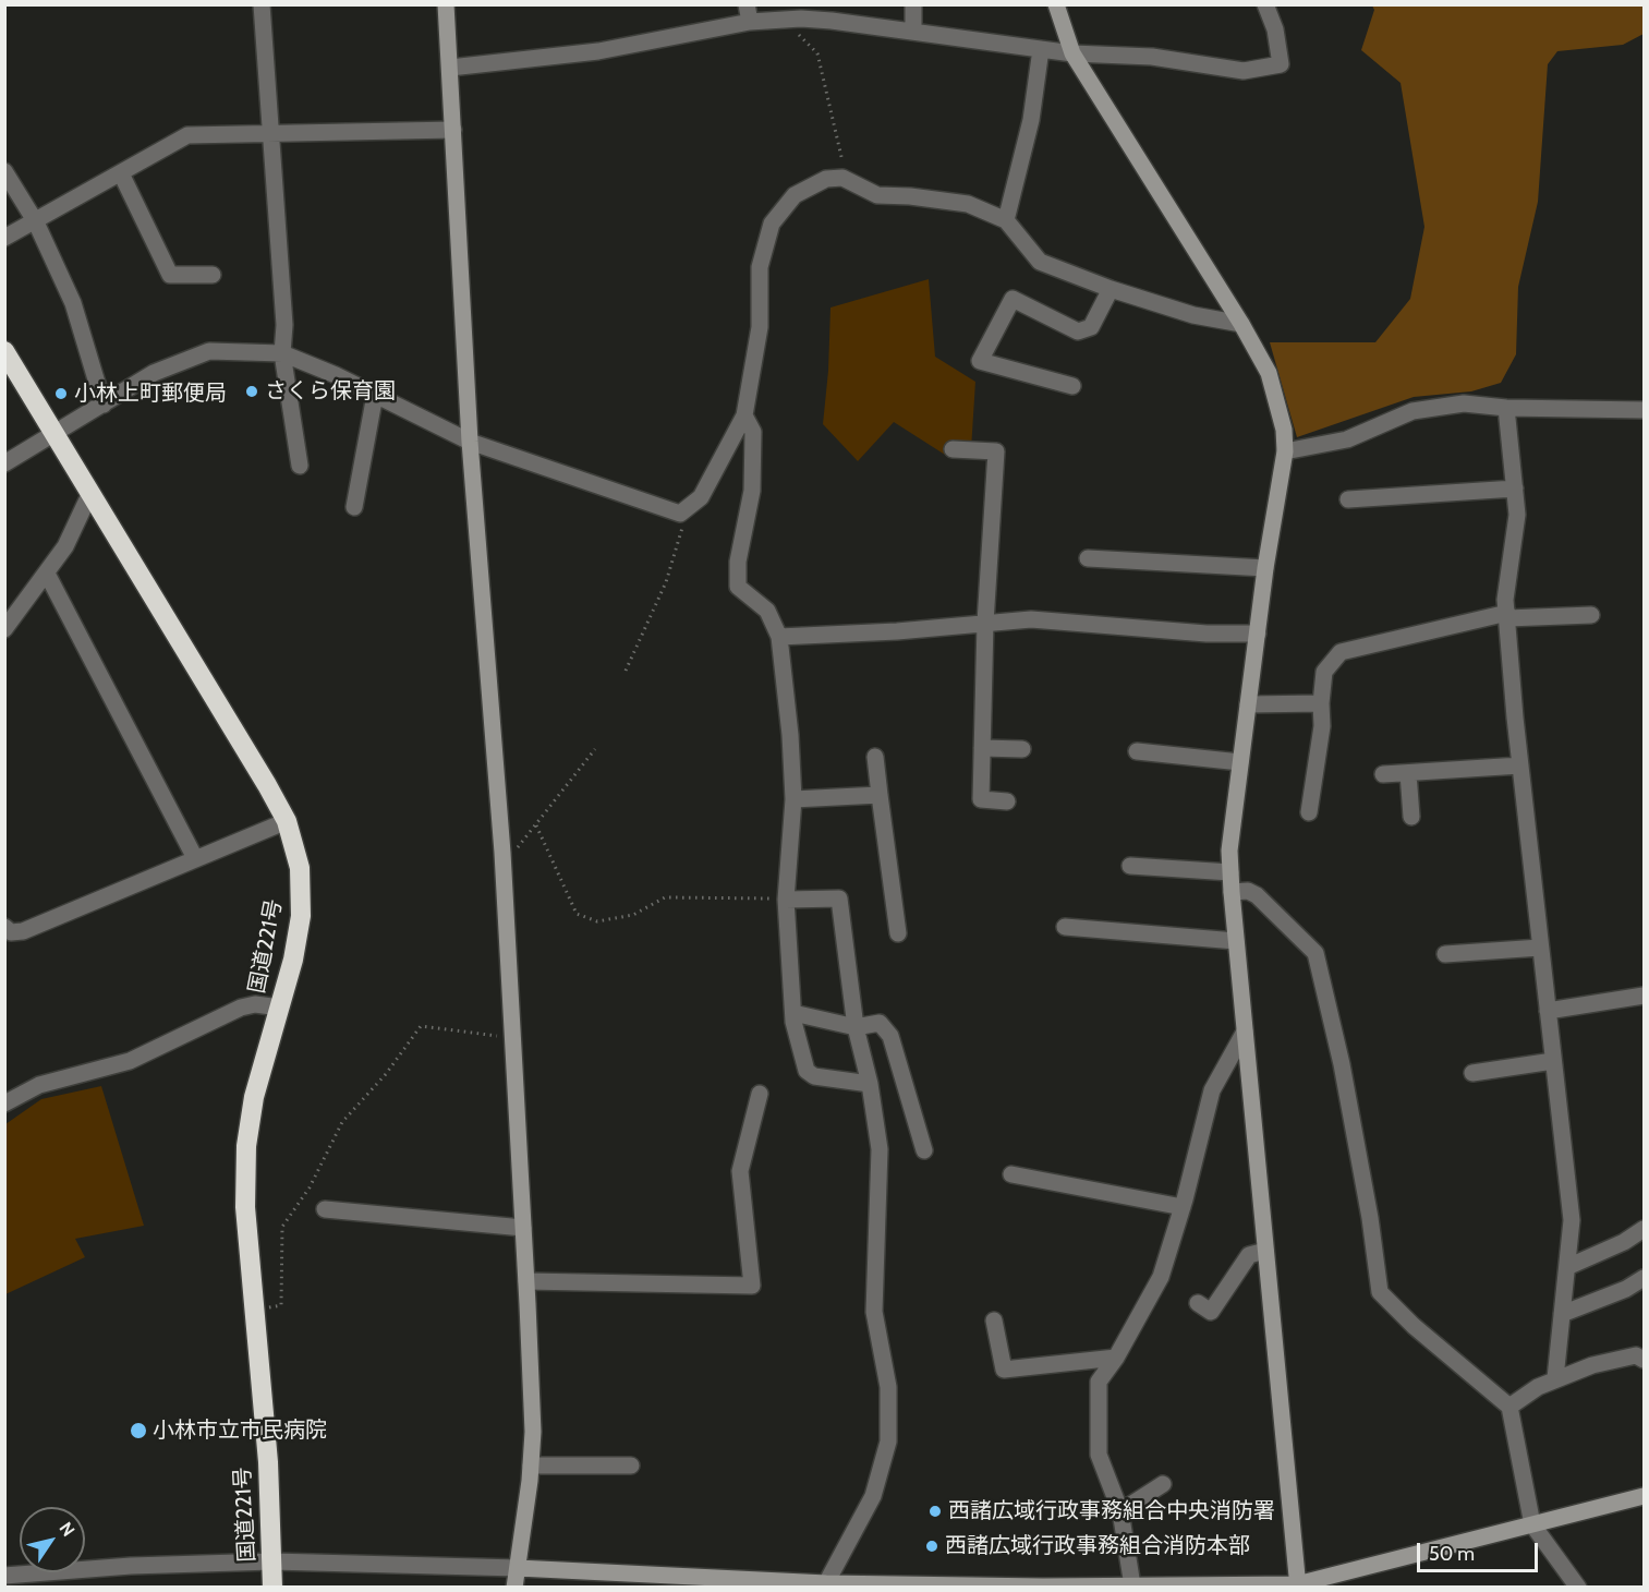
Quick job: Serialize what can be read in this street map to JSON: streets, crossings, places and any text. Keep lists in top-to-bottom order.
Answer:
{
  "streets": {
    "highway": ["国道221号"]
  },
  "places": [
    "さくら保育園",
    "小林上町郵便局",
    "小林市立市民病院",
    "西諸広域行政事務組合中央消防署",
    "西諸広域行政事務組合消防本部"
  ],
  "scale_bar": "50 m",
  "north": "top right"
}
